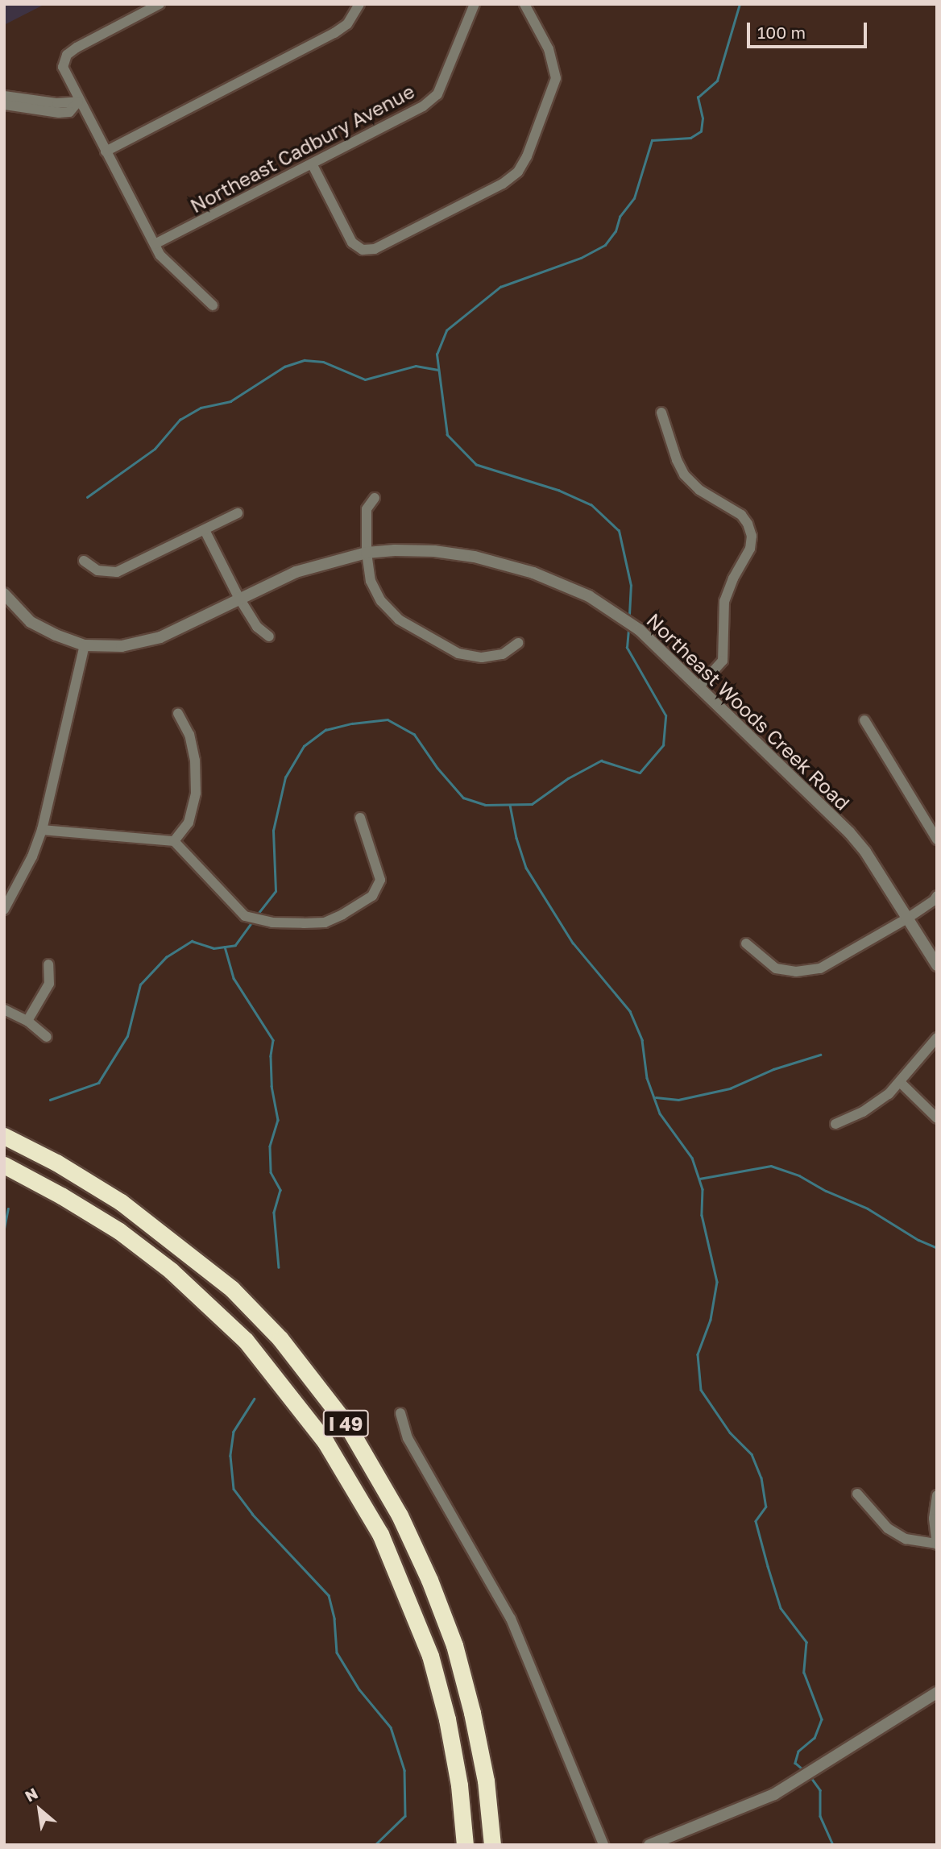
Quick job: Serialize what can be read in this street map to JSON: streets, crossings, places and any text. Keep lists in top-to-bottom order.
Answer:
{
  "streets": {
    "highway": ["I 49"],
    "street": ["Northeast Cadbury Avenue", "Northeast Woods Creek Road"]
  },
  "scale_bar": "100 m",
  "north": "top left"
}
